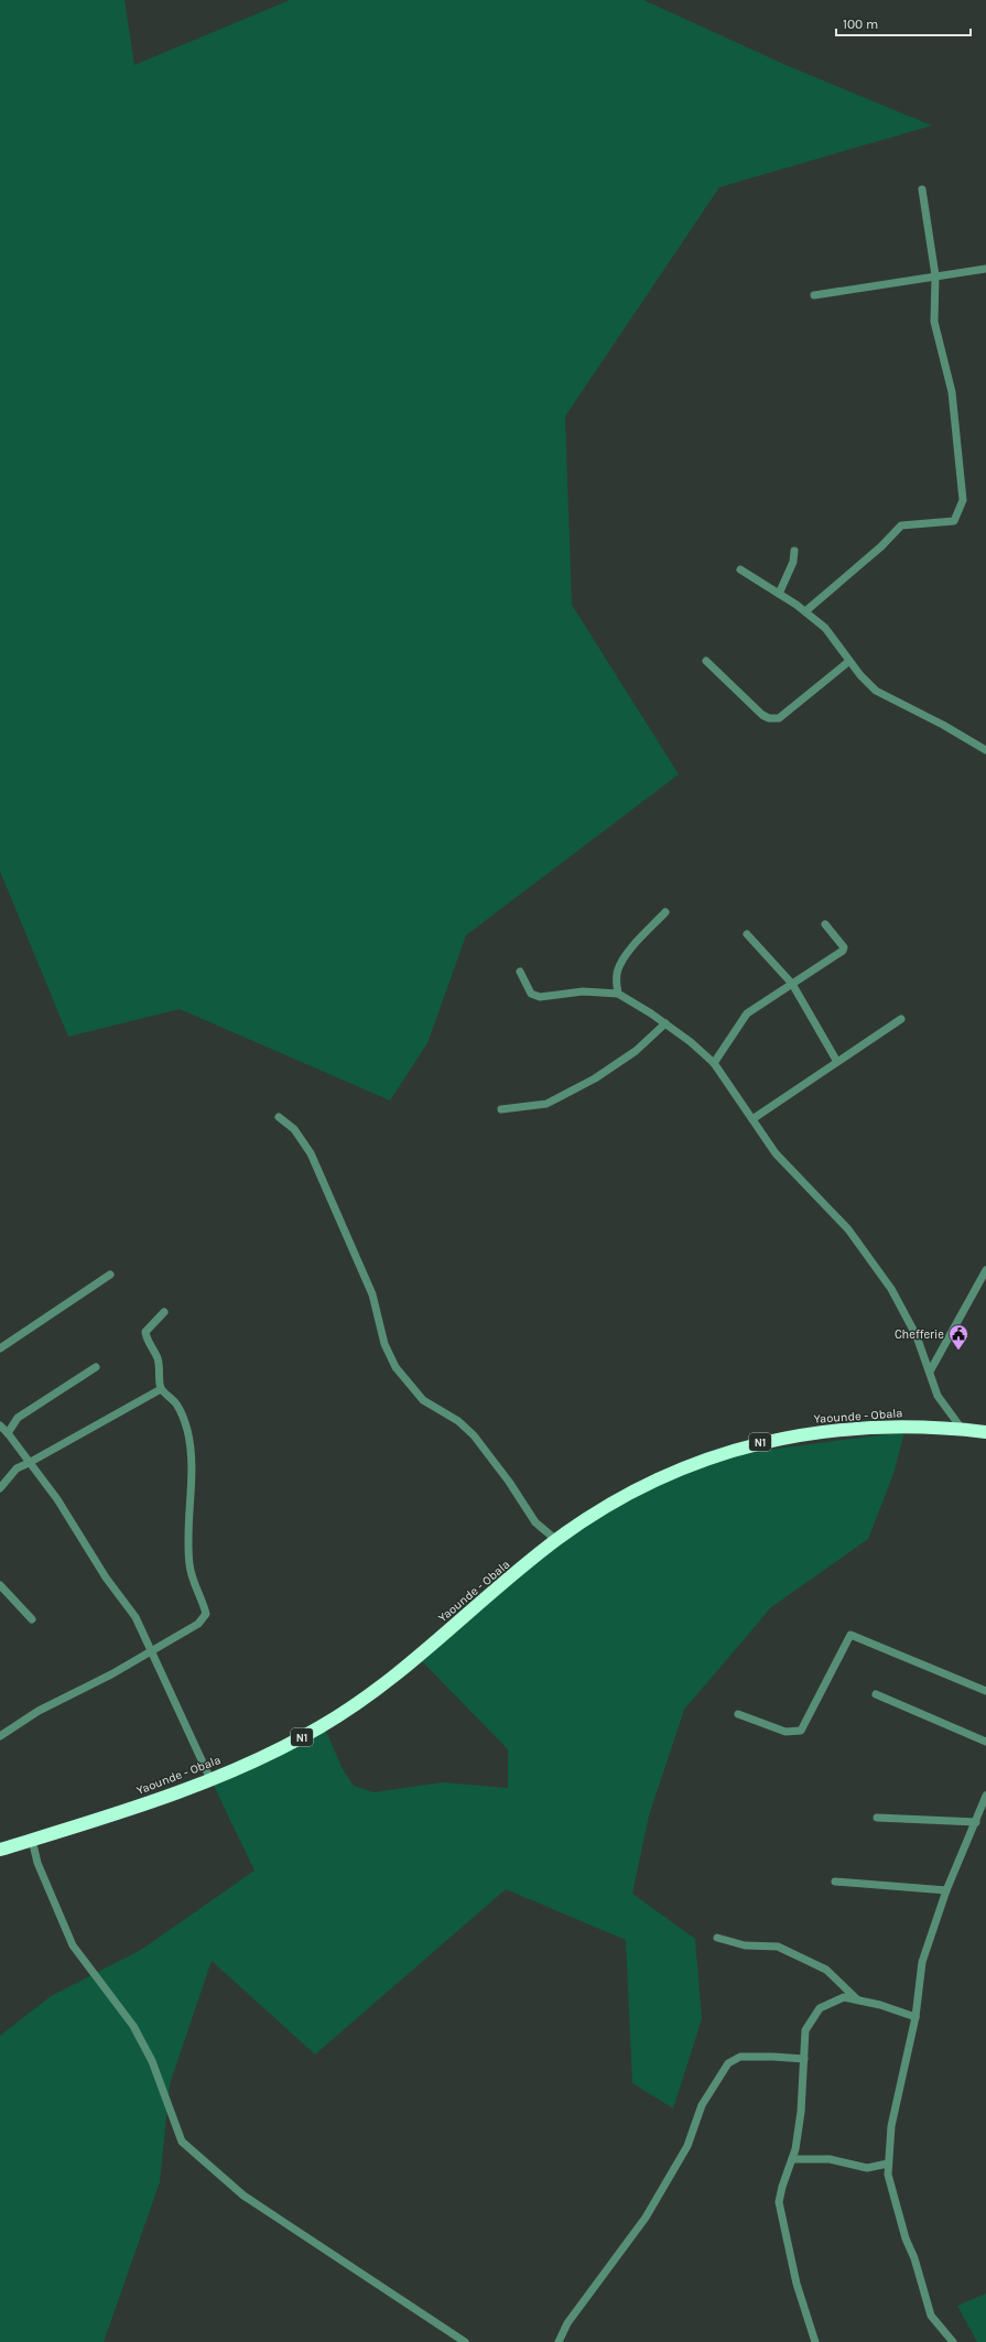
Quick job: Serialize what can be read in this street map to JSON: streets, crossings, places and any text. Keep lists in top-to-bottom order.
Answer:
{
  "streets": {
    "highway": ["Yaounde - Obala", "N1"]
  },
  "places": {
    "public building": ["Chefferie"]
  },
  "scale_bar": "100 m"
}
